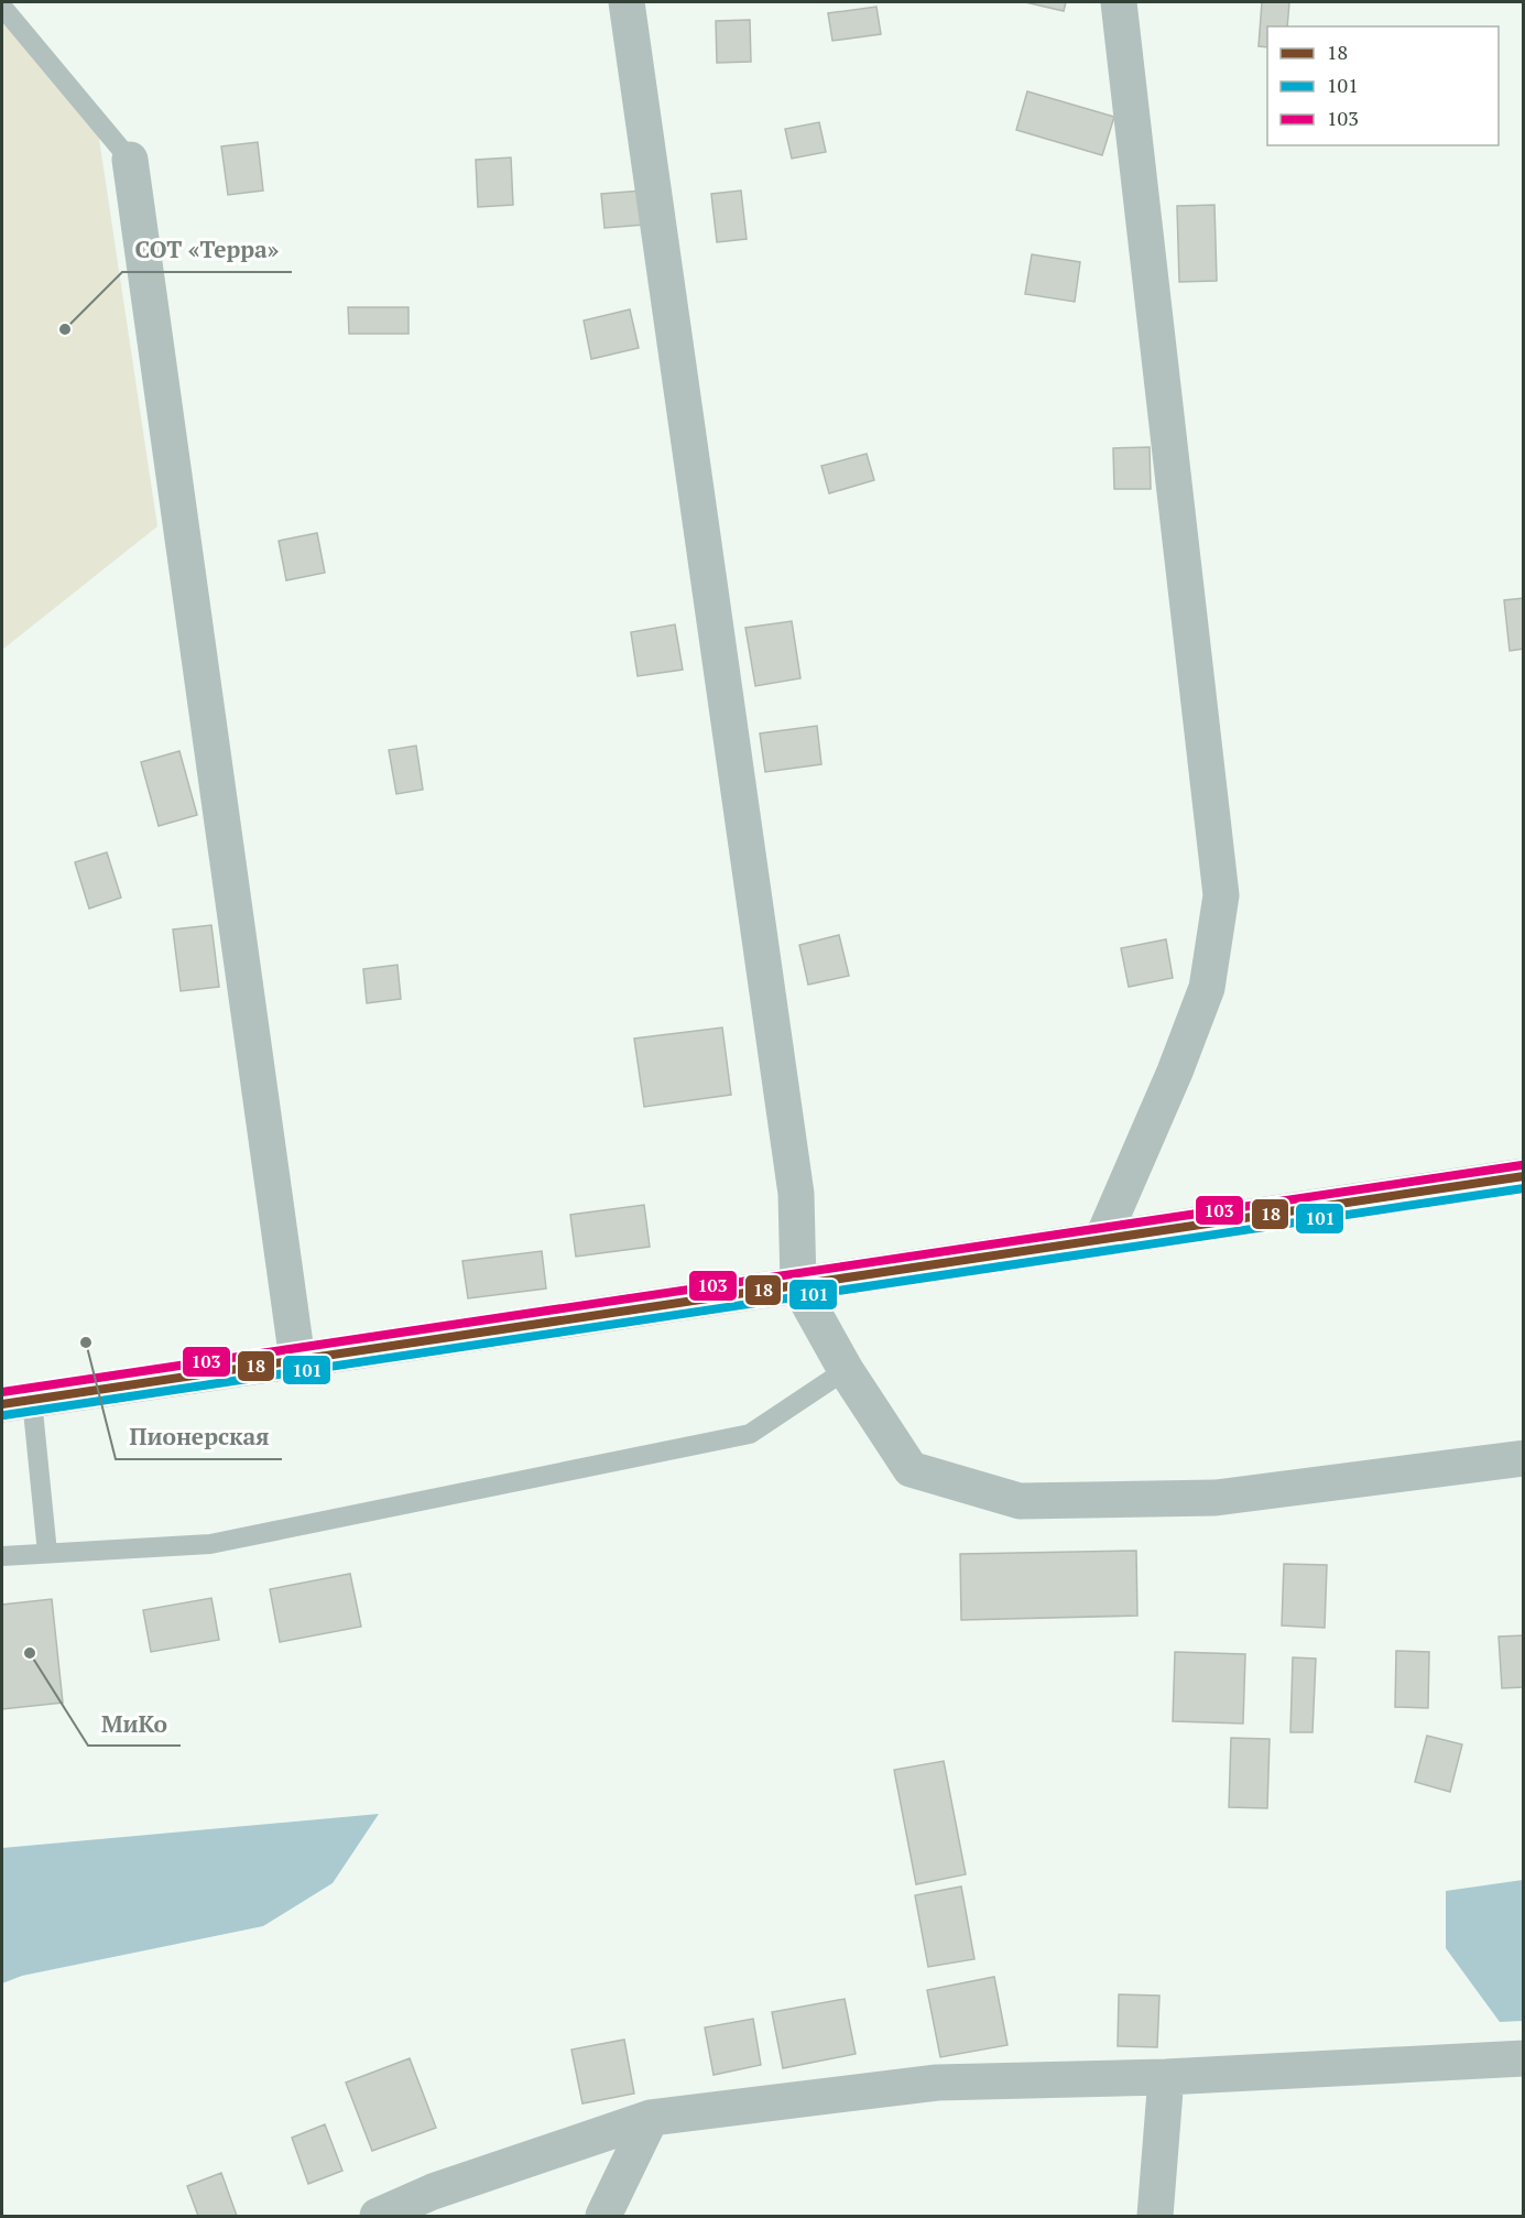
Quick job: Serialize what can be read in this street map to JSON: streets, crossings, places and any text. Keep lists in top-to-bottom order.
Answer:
{
  "places": ["СОТ «Терра»", "Пионерская", "МиКо"],
  "lines": ["transit line 103", "transit line 18", "transit line 101"],
  "legend": ["18", "101", "103"]
}
